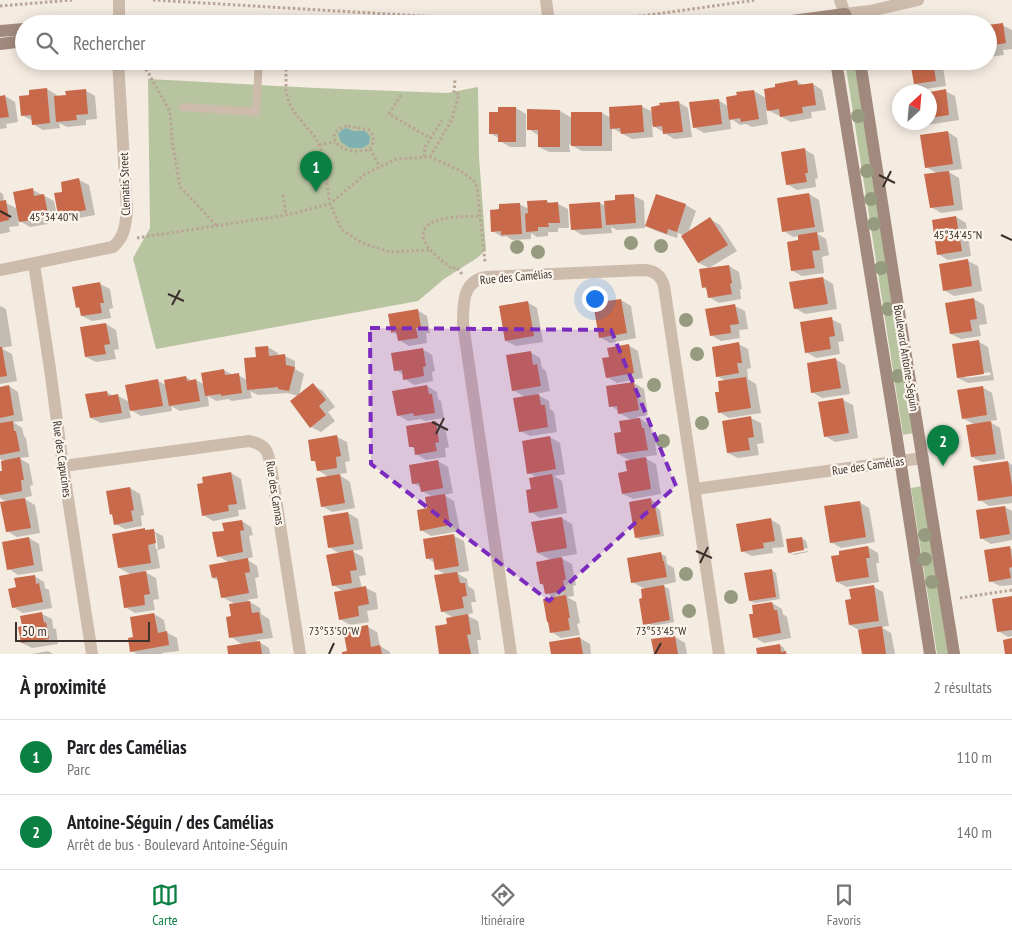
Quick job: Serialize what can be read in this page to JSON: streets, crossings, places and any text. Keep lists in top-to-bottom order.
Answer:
{
  "streets": {
    "street": [
      "Clematis Street",
      "Rue des Camélias",
      "Boulevard Antoine-Séguin",
      "Rue des Capucines",
      "Rue des Cannas"
    ]
  },
  "crossings": [
    ["Rue des Camélias", "Boulevard Antoine-Séguin"],
    ["Rue des Capucines", "Rue des Cannas"]
  ],
  "scale_bar": "50 m",
  "north": "top right",
  "page": {
    "search": "Rechercher",
    "pins": ["1", "2"],
    "scale": "50 m",
    "heading": ["À proximité", "2 résultats"],
    "list": [
      {
        "mark": "1",
        "name": "Parc des Camélias",
        "note": "Parc",
        "value": "110 m"
      },
      {
        "mark": "2",
        "name": "Antoine-Séguin / des Camélias",
        "note": "Arrêt de bus · Boulevard Antoine-Séguin",
        "value": "140 m"
      }
    ],
    "nav": ["Carte", "Itinéraire", "Favoris"]
  },
  "coordinates": [
    "45°34'40\"N",
    "45°34'45\"N",
    "73°53'50\"W",
    "73°53'45\"W"
  ]
}
